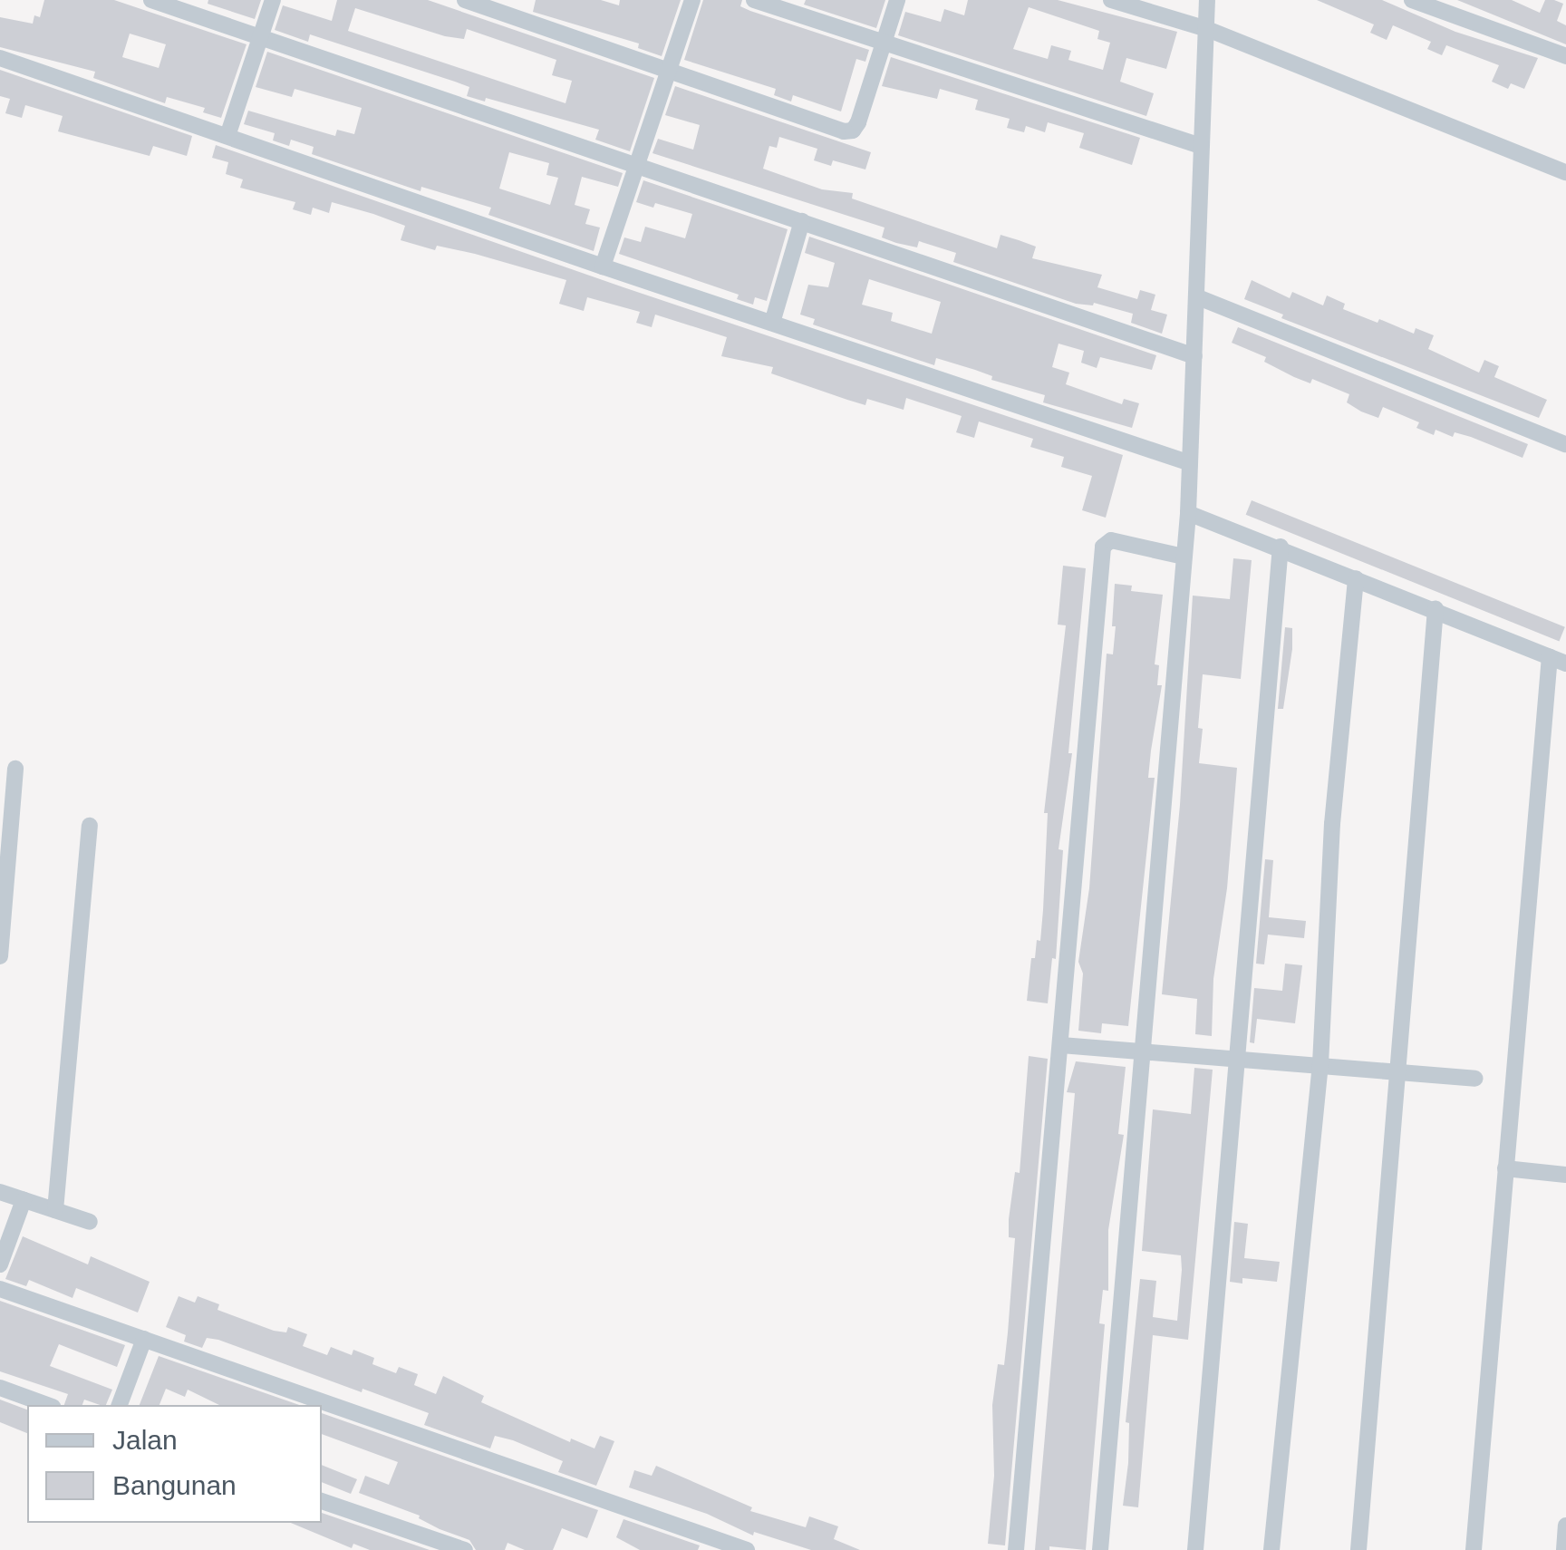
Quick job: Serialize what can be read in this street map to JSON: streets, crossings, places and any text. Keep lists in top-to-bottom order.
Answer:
{
  "legend": ["Jalan", "Bangunan"]
}
